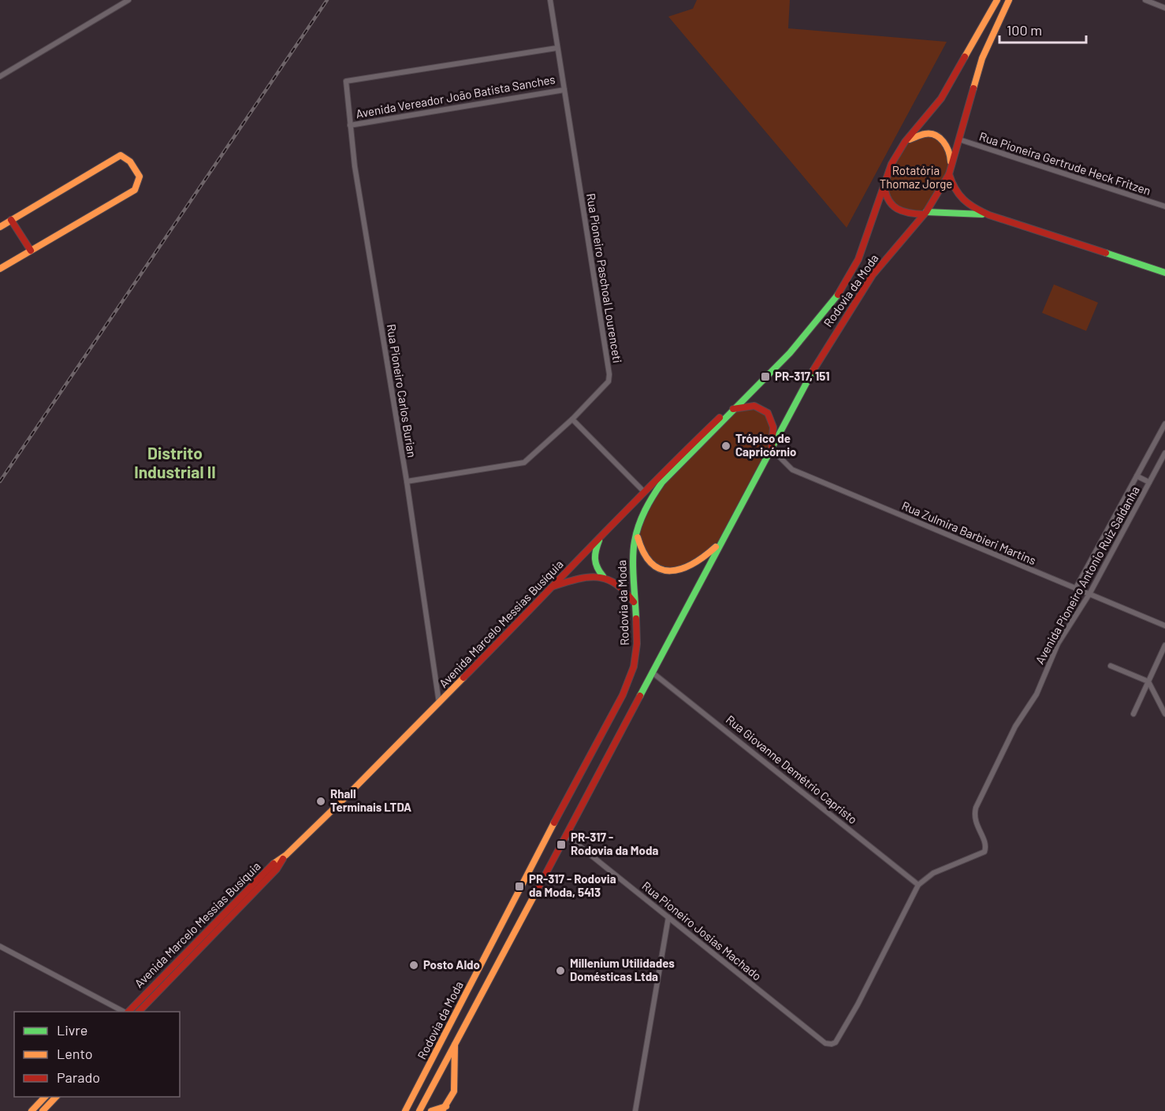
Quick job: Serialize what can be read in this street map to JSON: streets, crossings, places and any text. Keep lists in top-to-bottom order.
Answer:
{
  "streets": {
    "main road": ["Rodovia da Moda", "Avenida Marcelo Messias Busíquia"],
    "street": [
      "Avenida Vereador João Batista Sanches",
      "Rua Pioneira Gertrude Heck Fritzen",
      "Rua Pioneiro Paschoal Lourenceti",
      "Rua Pioneiro Carlos Burian",
      "Rua Zulmira Barbieri Martins",
      "Avenida Pioneiro Antonio Ruiz Saldanha",
      "Rua Giovanne Demétrio Capristo",
      "Rua Pioneiro Josias Machado"
    ]
  },
  "crossings": [
    ["Avenida Vereador João Batista Sanches", "Rua Pioneiro Paschoal Lourenceti"],
    ["Avenida Vereador João Batista Sanches", "Rua Pioneiro Carlos Burian"],
    ["Rua Pioneiro Paschoal Lourenceti", "Rua Pioneiro Carlos Burian"],
    ["Rodovia da Moda", "Rua Zulmira Barbieri Martins"],
    ["Rodovia da Moda", "Avenida Marcelo Messias Busíquia"],
    ["Rodovia da Moda", "Rua Giovanne Demétrio Capristo"],
    ["Rodovia da Moda", "Rua Pioneiro Josias Machado"],
    ["Rua Pioneiro Carlos Burian", "Avenida Marcelo Messias Busíquia"],
    ["Rua Zulmira Barbieri Martins", "Avenida Pioneiro Antonio Ruiz Saldanha"],
    ["Avenida Pioneiro Antonio Ruiz Saldanha", "Rua Giovanne Demétrio Capristo"],
    ["Avenida Pioneiro Antonio Ruiz Saldanha", "Rua Pioneiro Josias Machado"]
  ],
  "districts": ["Distrito Industrial II"],
  "parks": ["Rotatória Thomaz Jorge"],
  "places": {
    "transit": ["PR-317, 151", "PR-317 - Rodovia da Moda", "PR-317 - Rodovia da Moda, 5413"],
    "other": [
      "Trópico de Capricórnio",
      "Rhall Terminais LTDA",
      "Posto Aldo",
      "Millenium Utilidades Domésticas Ltda"
    ]
  },
  "legend": ["Livre", "Lento", "Parado"],
  "scale_bar": "100 m"
}
